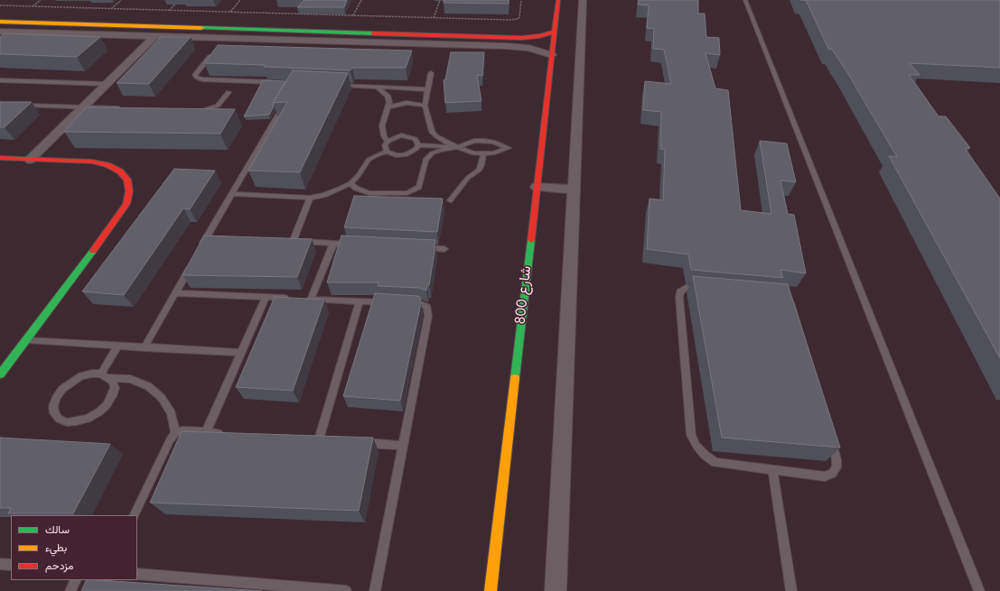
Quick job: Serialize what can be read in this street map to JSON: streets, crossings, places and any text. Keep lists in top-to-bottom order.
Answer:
{
  "streets": {
    "street": ["شارع 800"]
  },
  "legend": ["سالك", "بطيء", "مزدحم"]
}
